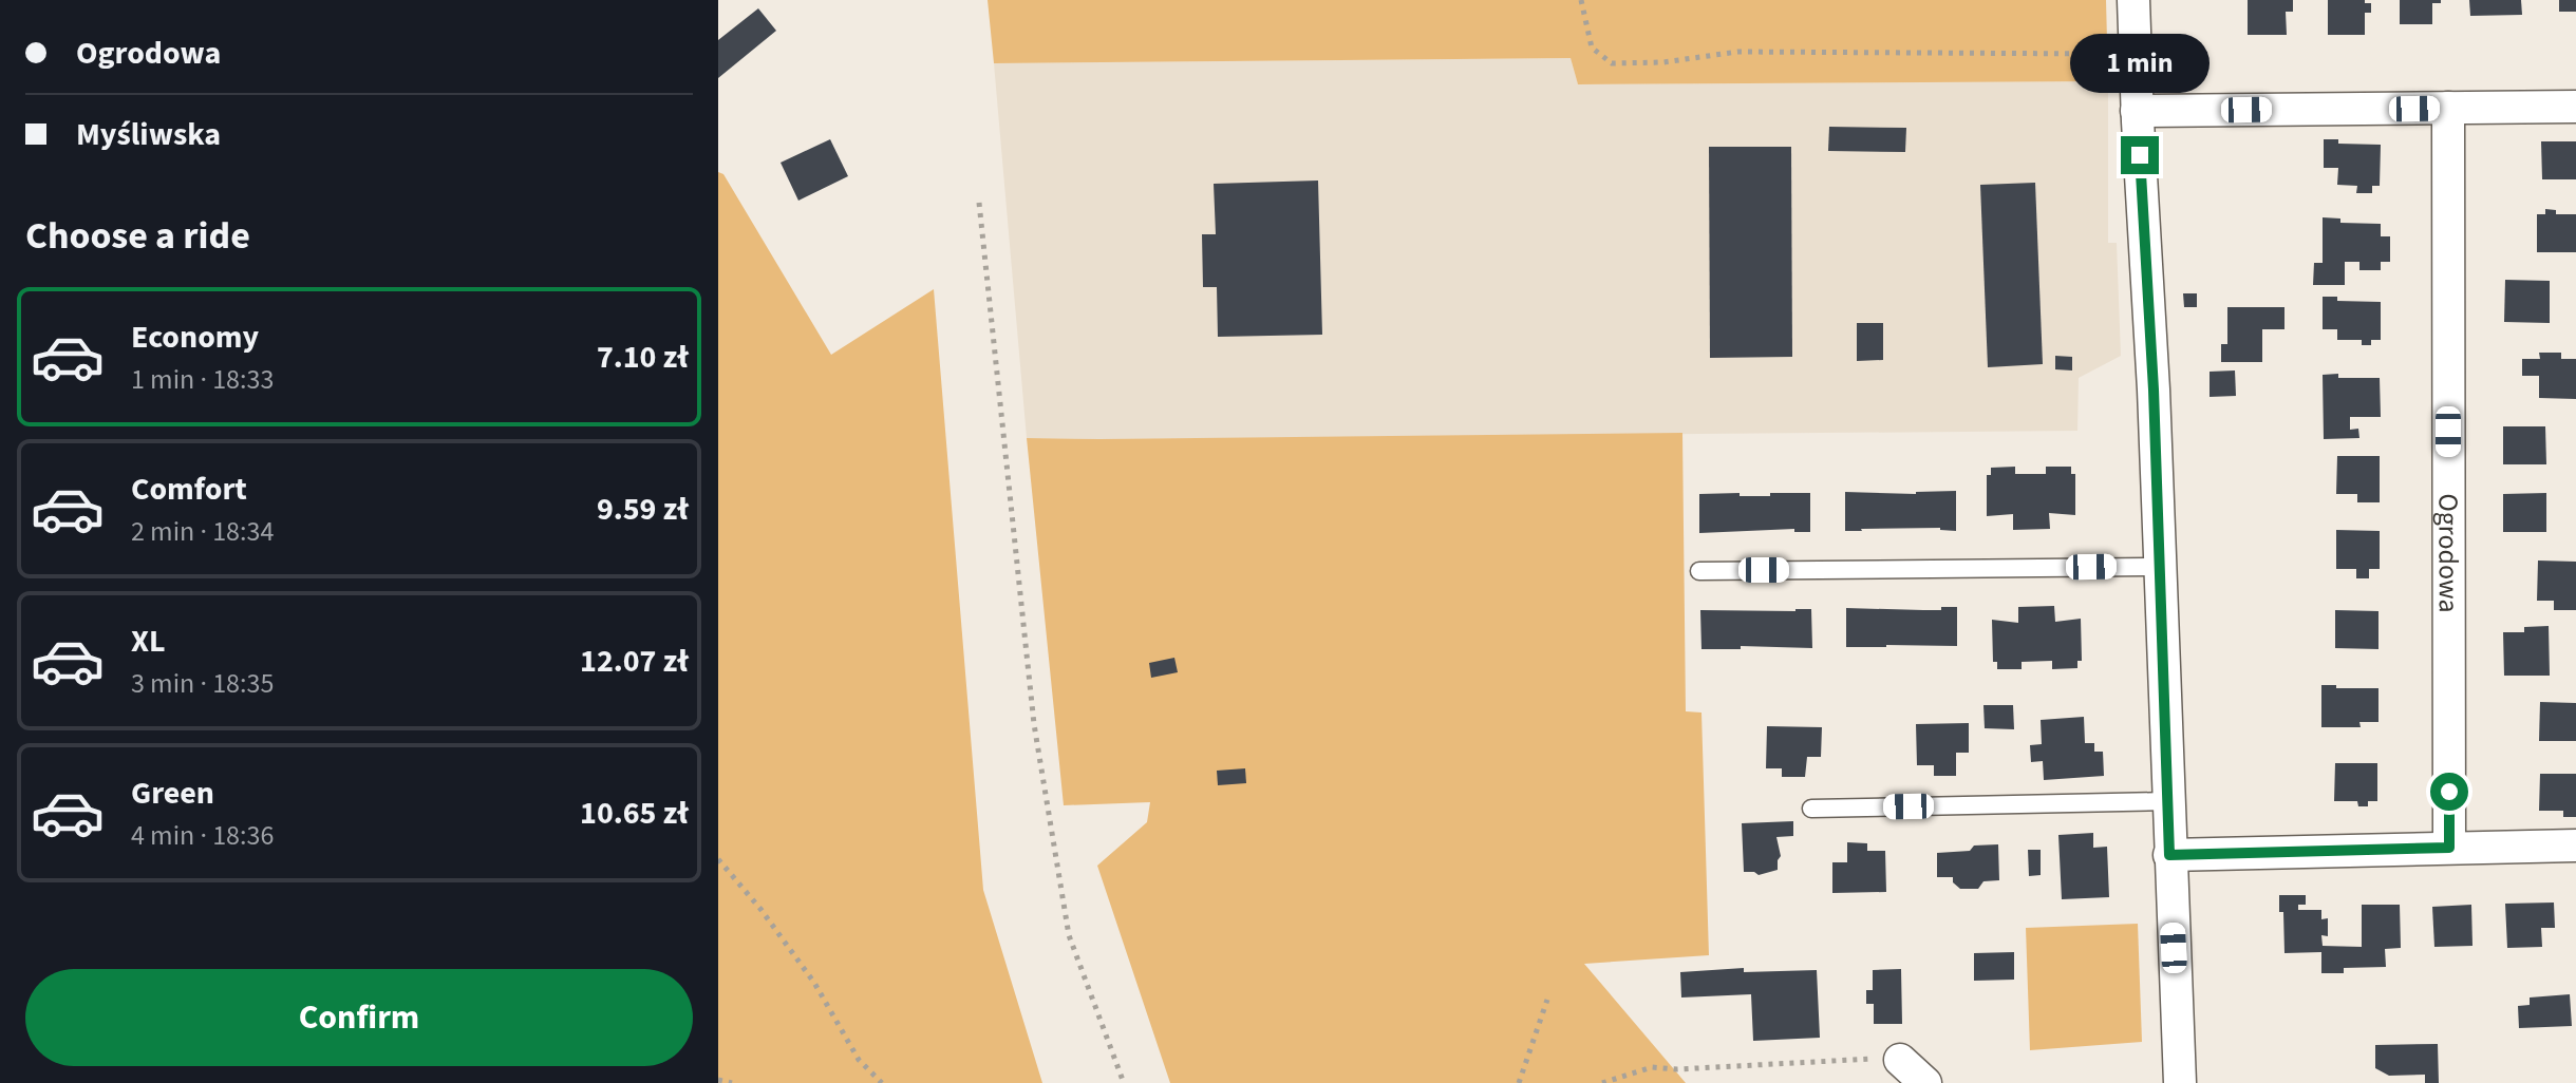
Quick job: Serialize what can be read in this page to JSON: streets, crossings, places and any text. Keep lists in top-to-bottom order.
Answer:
{
  "streets": {
    "street": ["Ogrodowa"]
  },
  "page": {
    "banner": ["Ogrodowa", "Myśliwska"],
    "bubble": "1 min",
    "heading": "Choose a ride",
    "list": [
      {
        "name": "Economy",
        "note": "1 min · 18:33",
        "value": "7.10 zł"
      },
      {
        "name": "Comfort",
        "note": "2 min · 18:34",
        "value": "9.59 zł"
      },
      {
        "name": "XL",
        "note": "3 min · 18:35",
        "value": "12.07 zł"
      },
      {
        "name": "Green",
        "note": "4 min · 18:36",
        "value": "10.65 zł"
      }
    ],
    "buttons": "Confirm"
  }
}
